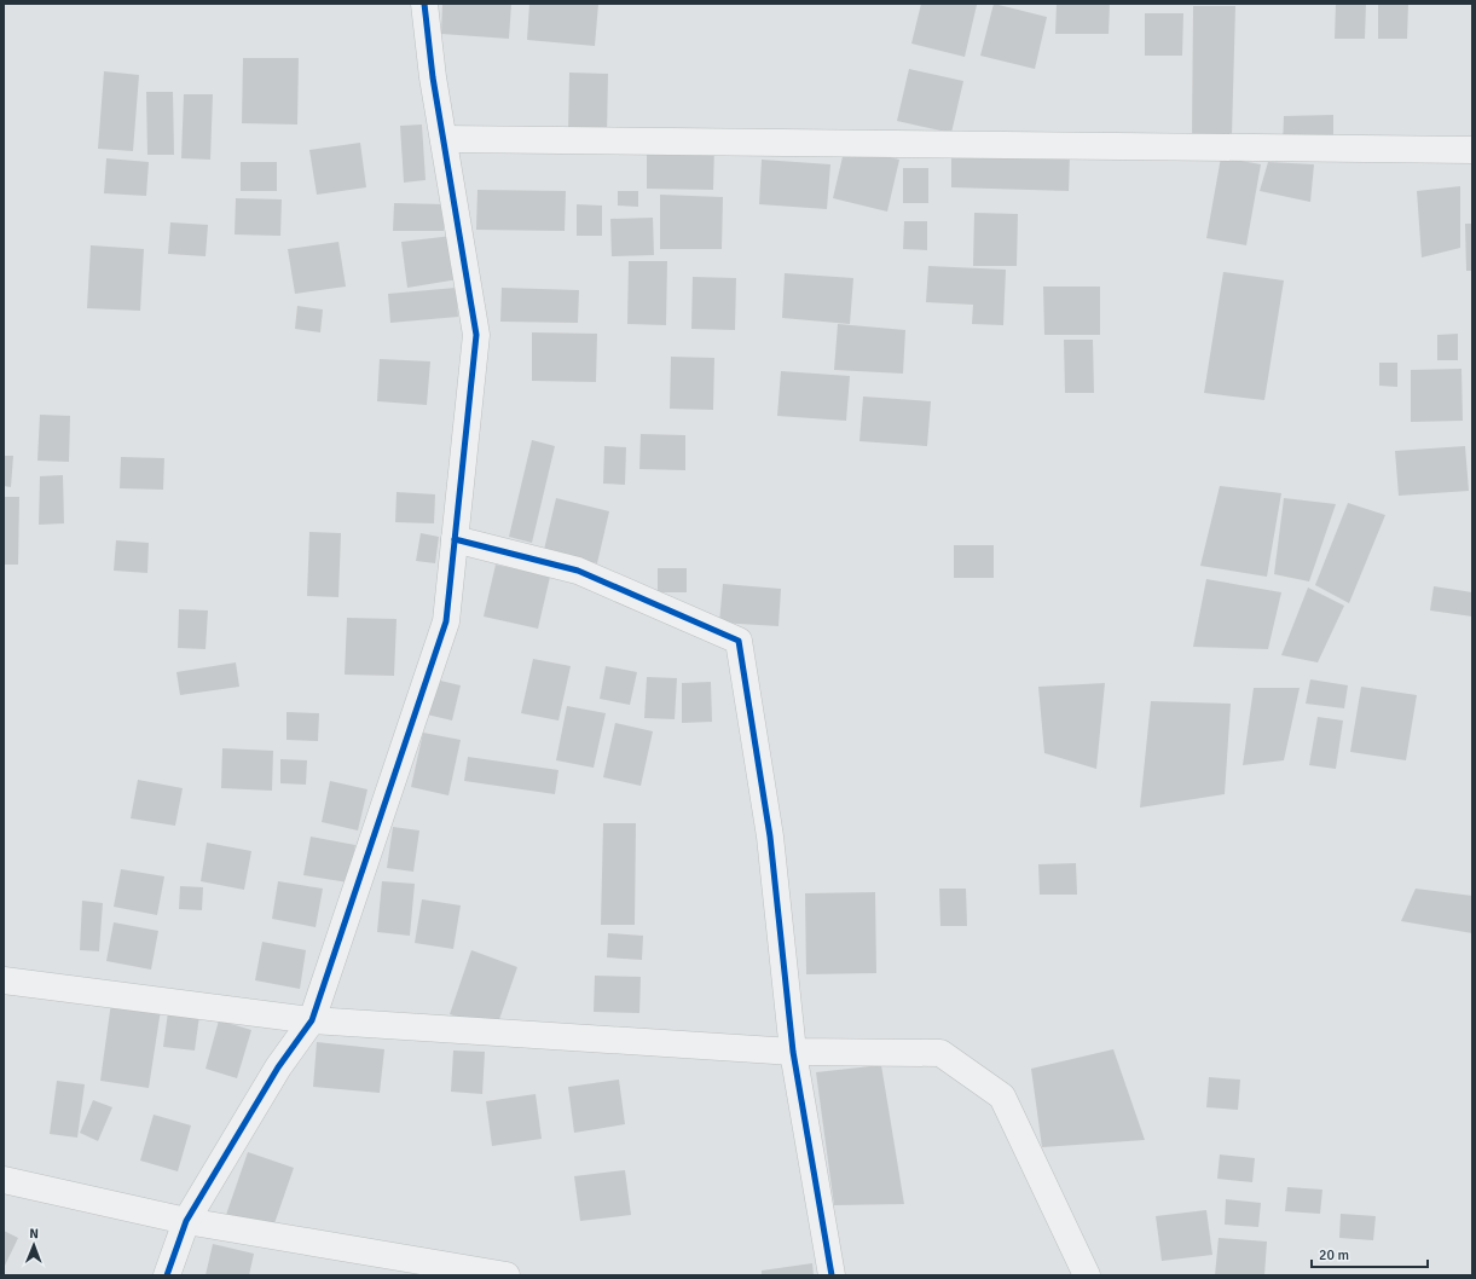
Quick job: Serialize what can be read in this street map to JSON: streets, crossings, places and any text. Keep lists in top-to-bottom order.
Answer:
{
  "scale_bar": "20 m",
  "north": "top"
}
